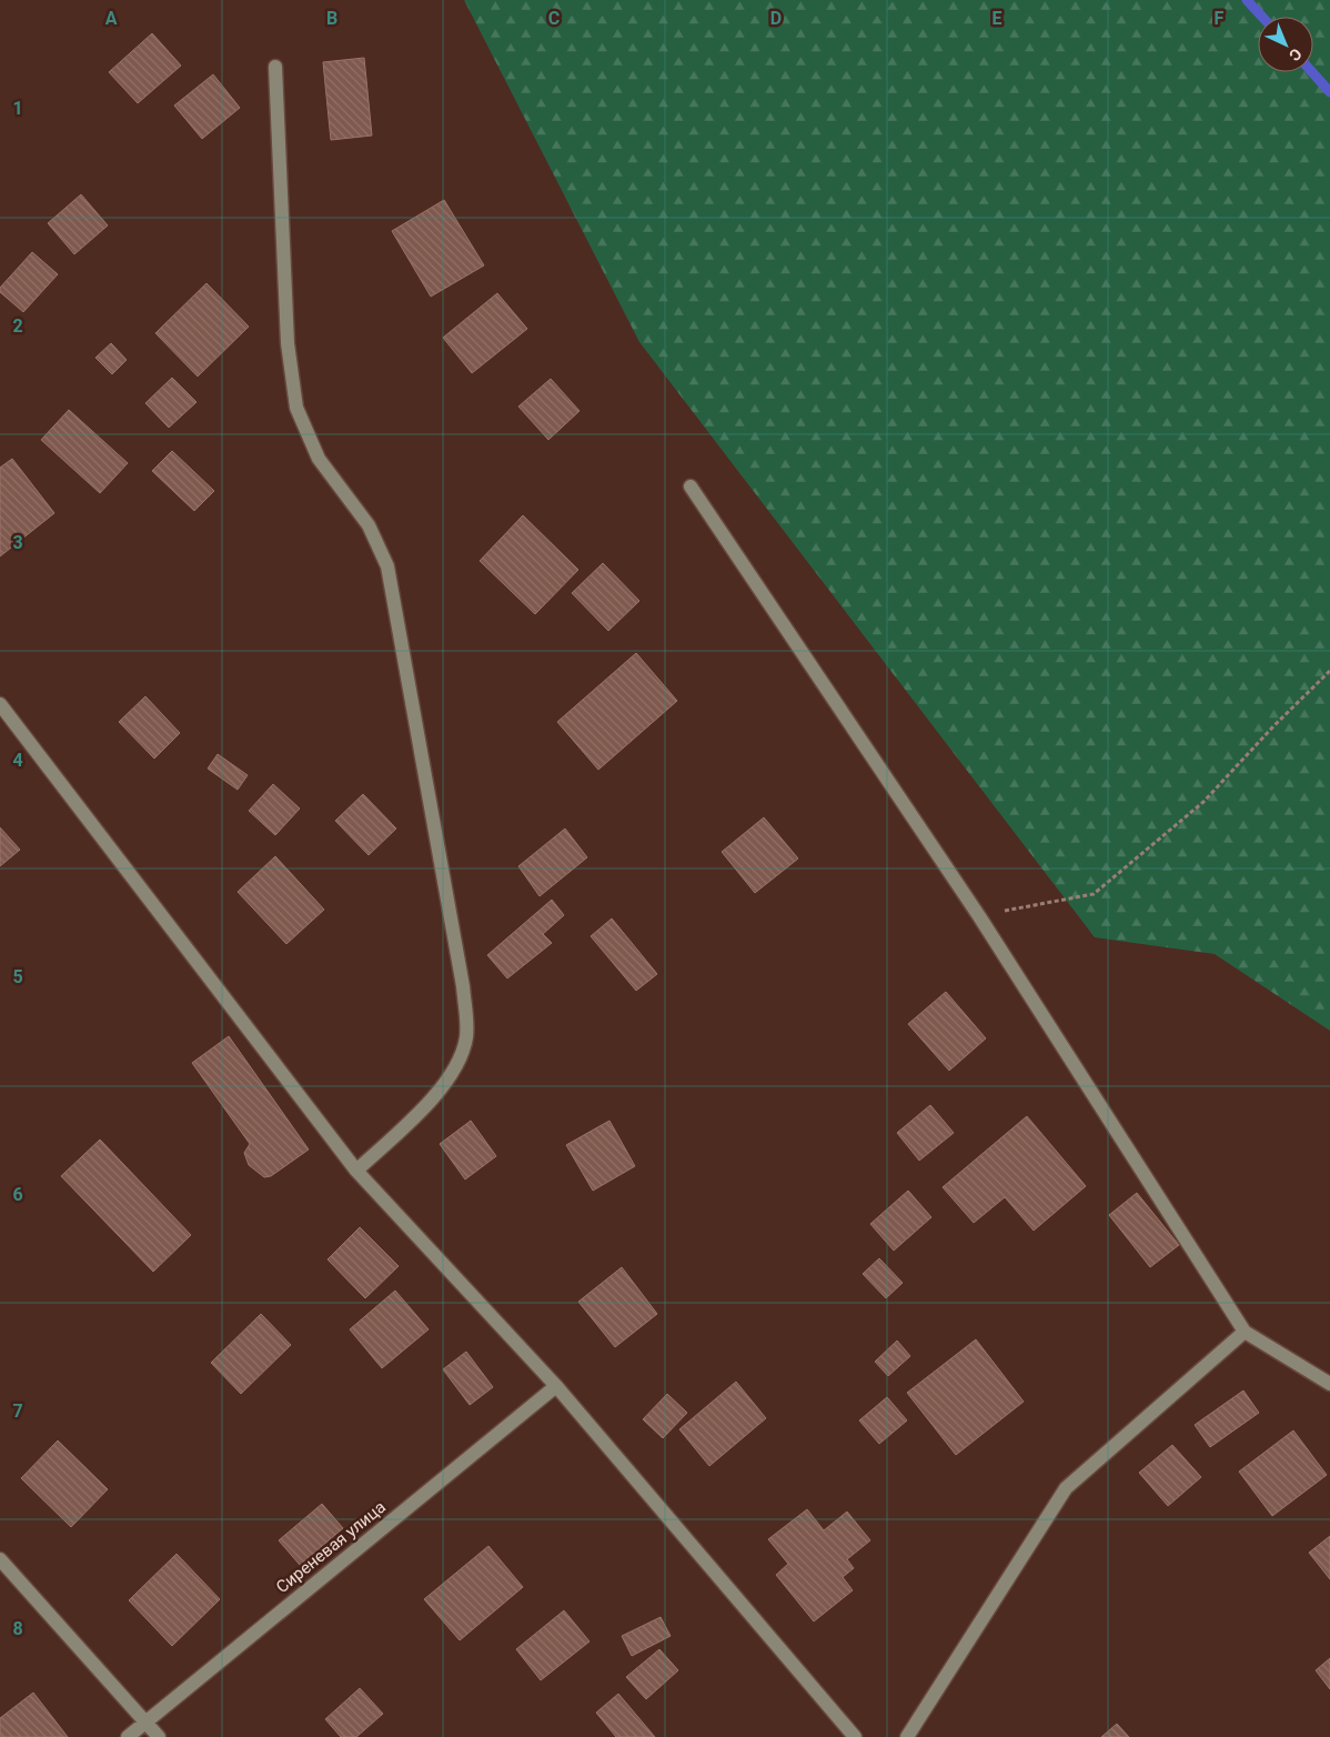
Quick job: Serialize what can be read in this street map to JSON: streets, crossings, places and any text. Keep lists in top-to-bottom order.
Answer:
{
  "streets": {
    "lane": ["Сиреневая улица"]
  },
  "north": "bottom right",
  "grid": {
    "columns": [
      "A",
      "B",
      "C",
      "D",
      "E",
      "F"
    ],
    "rows": [
      "1",
      "2",
      "3",
      "4",
      "5",
      "6",
      "7",
      "8"
    ]
  }
}
